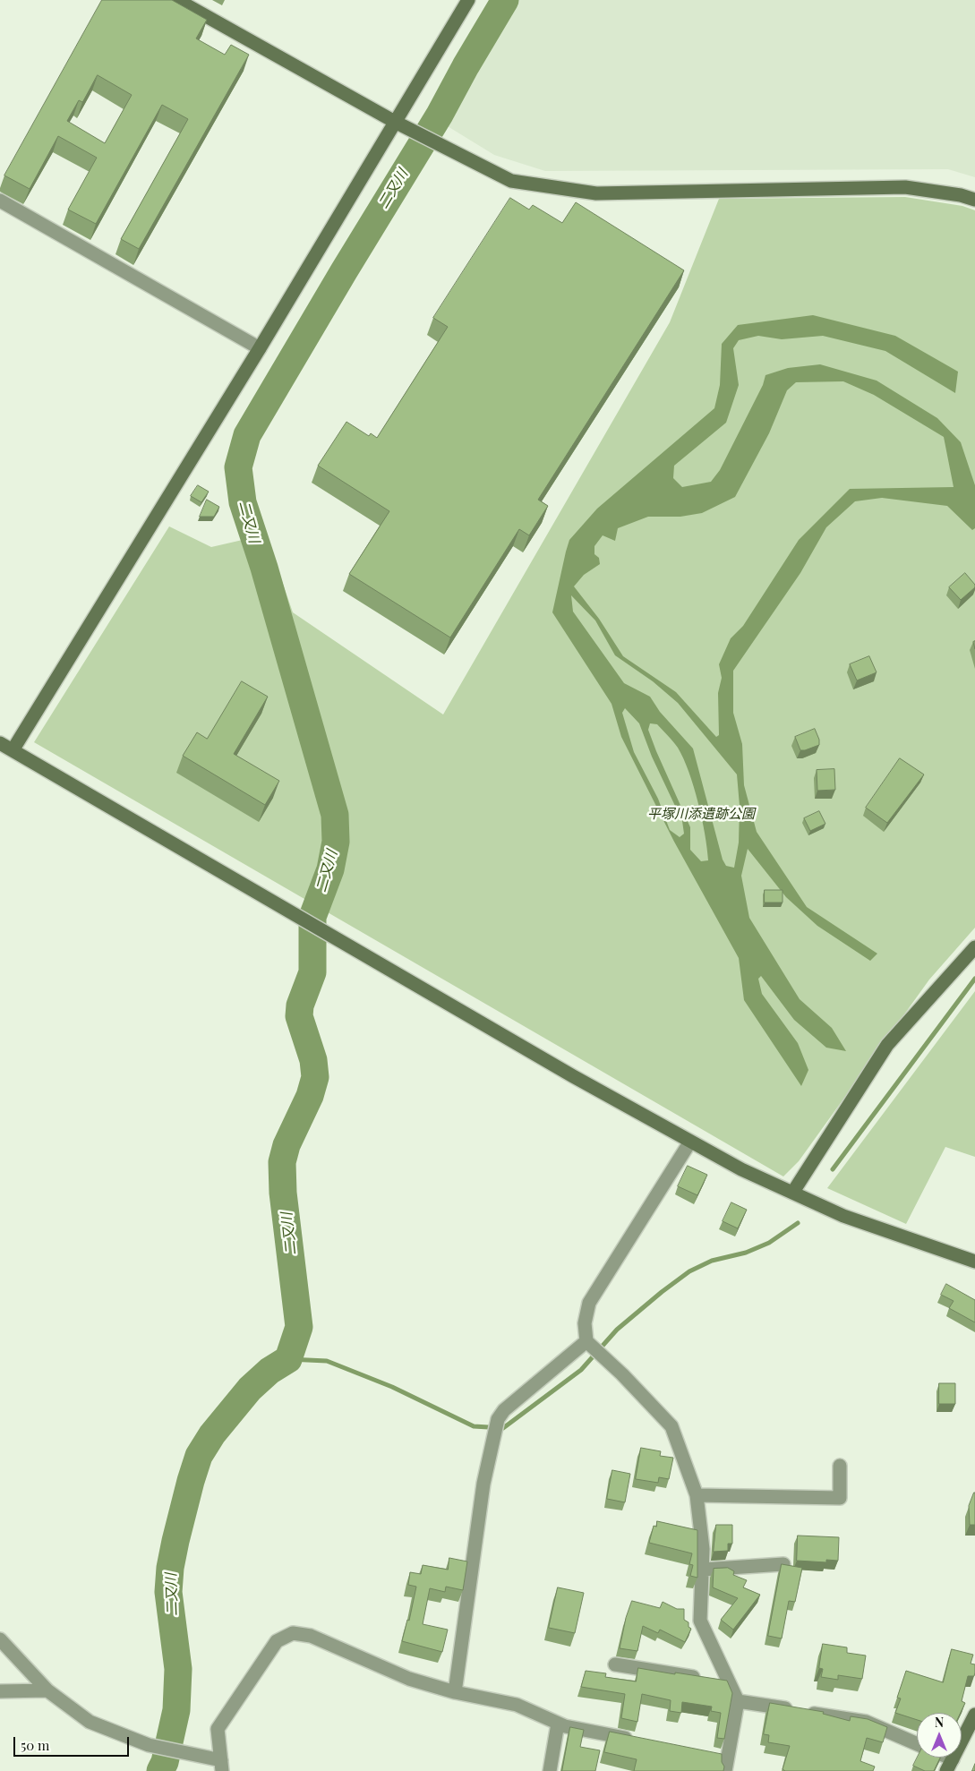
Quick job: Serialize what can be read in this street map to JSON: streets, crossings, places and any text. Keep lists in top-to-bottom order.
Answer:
{
  "water": ["二又川"],
  "parks": ["平塚川添遺跡公園"],
  "scale_bar": "50 m",
  "north": "top"
}
